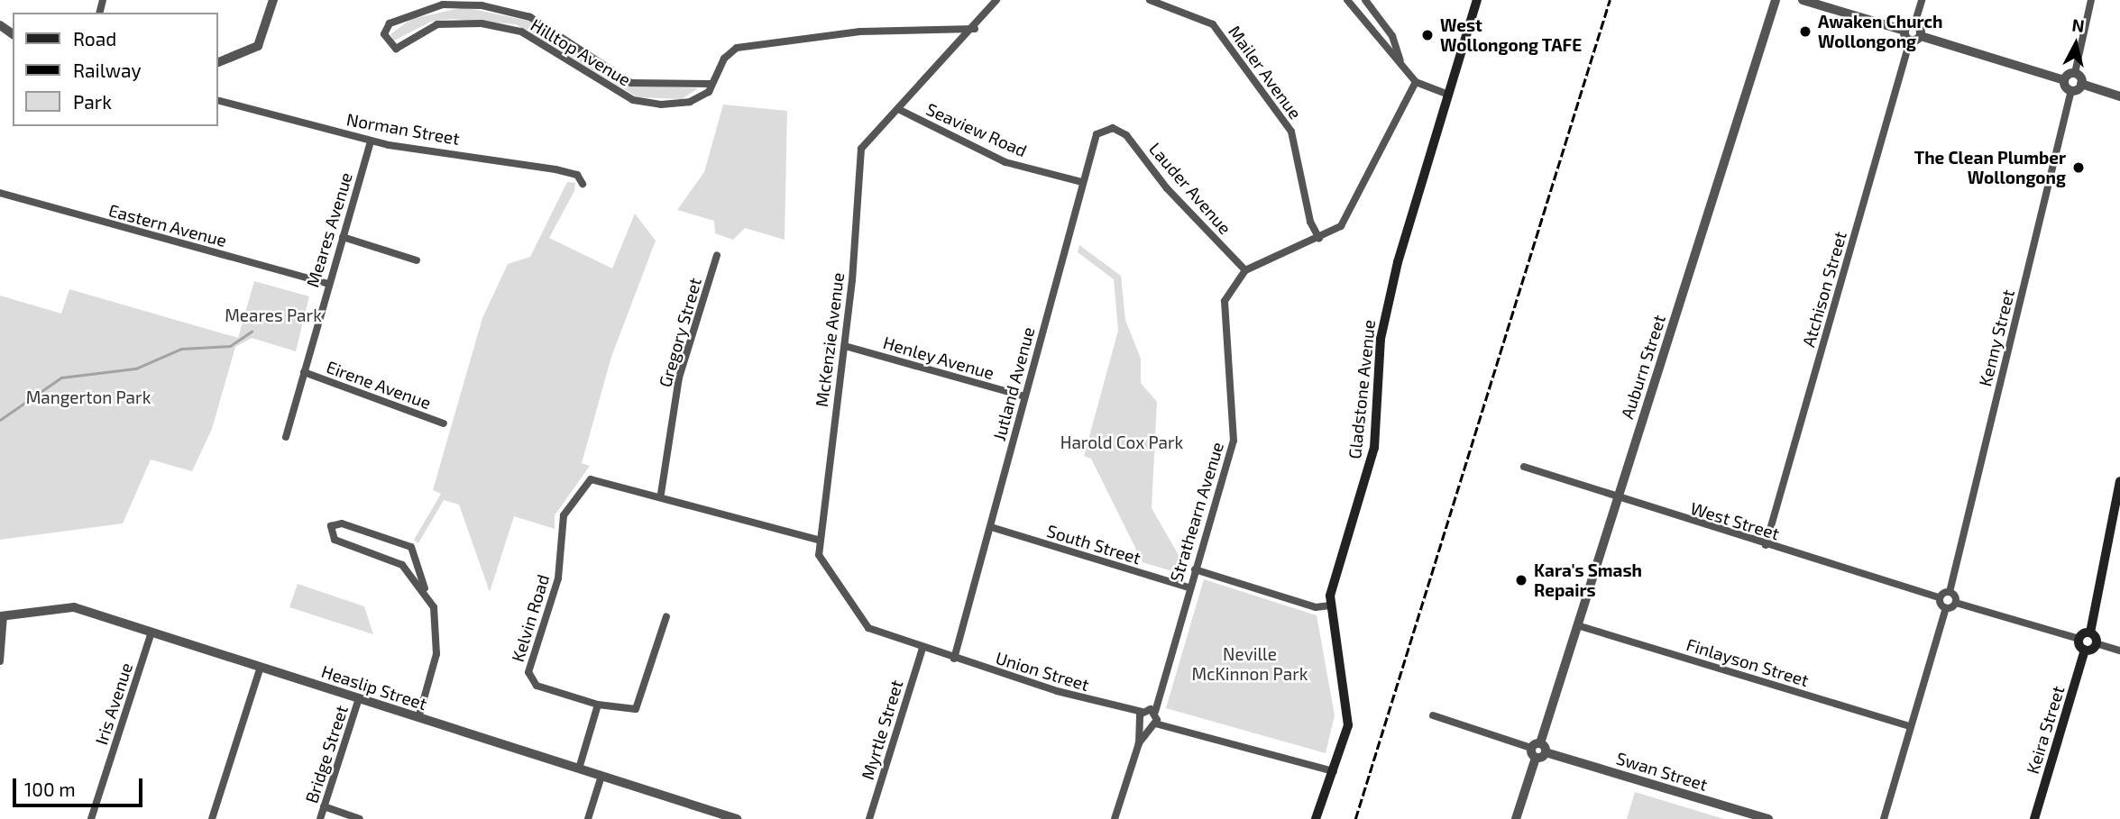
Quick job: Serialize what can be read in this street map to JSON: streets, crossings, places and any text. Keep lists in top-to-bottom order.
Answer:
{
  "streets": {
    "main road": ["Gladstone Avenue", "Keira Street"],
    "street": [
      "Hilltop Avenue",
      "Mailer Avenue",
      "Norman Street",
      "Seaview Road",
      "Lauder Avenue",
      "Eastern Avenue",
      "Meares Avenue",
      "Atchison Street",
      "Gregory Street",
      "Kenny Street",
      "McKenzie Avenue",
      "Henley Avenue",
      "Auburn Street",
      "Jutland Avenue",
      "Eirene Avenue",
      "Strathearn Avenue",
      "West Street",
      "South Street",
      "Kelvin Road",
      "Finlayson Street",
      "Union Street",
      "Heaslip Street",
      "Iris Avenue",
      "Myrtle Street",
      "Bridge Street",
      "Swan Street"
    ]
  },
  "crossings": [
    ["Hilltop Avenue", "McKenzie Avenue"],
    ["Norman Street", "Meares Avenue"],
    ["Seaview Road", "McKenzie Avenue"],
    ["Seaview Road", "Jutland Avenue"],
    ["Lauder Avenue", "Jutland Avenue"],
    ["Lauder Avenue", "Strathearn Avenue"],
    ["Eastern Avenue", "Meares Avenue"],
    ["Meares Avenue", "Eirene Avenue"],
    ["Atchison Street", "West Street"],
    ["Gregory Street", "Kelvin Road"],
    ["McKenzie Avenue", "Henley Avenue"],
    ["McKenzie Avenue", "Jutland Avenue"],
    ["McKenzie Avenue", "Kelvin Road"],
    ["McKenzie Avenue", "Union Street"],
    ["McKenzie Avenue", "Myrtle Street"],
    ["Henley Avenue", "Jutland Avenue"],
    ["Auburn Street", "West Street"],
    ["Auburn Street", "Finlayson Street"],
    ["Jutland Avenue", "South Street"],
    ["Jutland Avenue", "Union Street"],
    ["Strathearn Avenue", "South Street"],
    ["Strathearn Avenue", "Union Street"],
    ["Heaslip Street", "Iris Avenue"],
    ["Heaslip Street", "Bridge Street"]
  ],
  "parks": [
    "Meares Park",
    "Mangerton Park",
    "Harold Cox Park",
    "Neville McKinnon Park"
  ],
  "places": [
    "Awaken Church Wollongong",
    "West Wollongong TAFE",
    "The Clean Plumber Wollongong",
    "Kara's Smash Repairs"
  ],
  "legend": ["Road", "Railway", "Park"],
  "scale_bar": "100 m",
  "north": "top"
}
